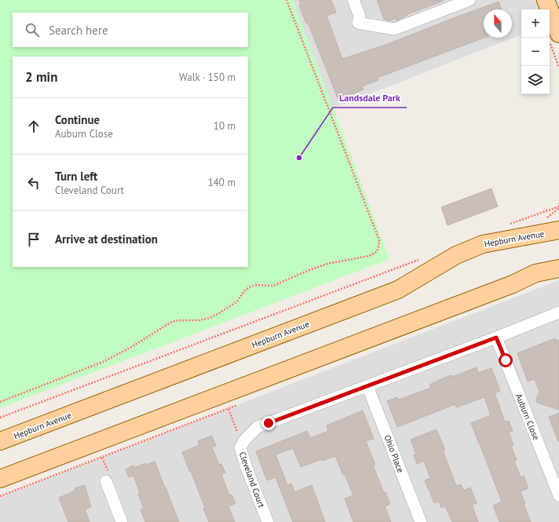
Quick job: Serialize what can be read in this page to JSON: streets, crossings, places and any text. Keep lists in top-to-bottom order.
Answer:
{
  "streets": {
    "main road": ["Hepburn Avenue"],
    "street": ["Auburn Close", "Ohio Place", "Cleveland Court"]
  },
  "crossings": [
    ["Auburn Close", "Cleveland Court"],
    ["Ohio Place", "Cleveland Court"]
  ],
  "places": ["Landsdale Park"],
  "north": "top",
  "page": {
    "map_buttons": ["+", "−"],
    "search": "Search here",
    "heading": ["2 min", "Walk · 150 m"],
    "list": [
      ["Continue", "Auburn Close", "10 m"],
      ["Turn left", "Cleveland Court", "140 m"],
      "Arrive at destination"
    ]
  }
}
